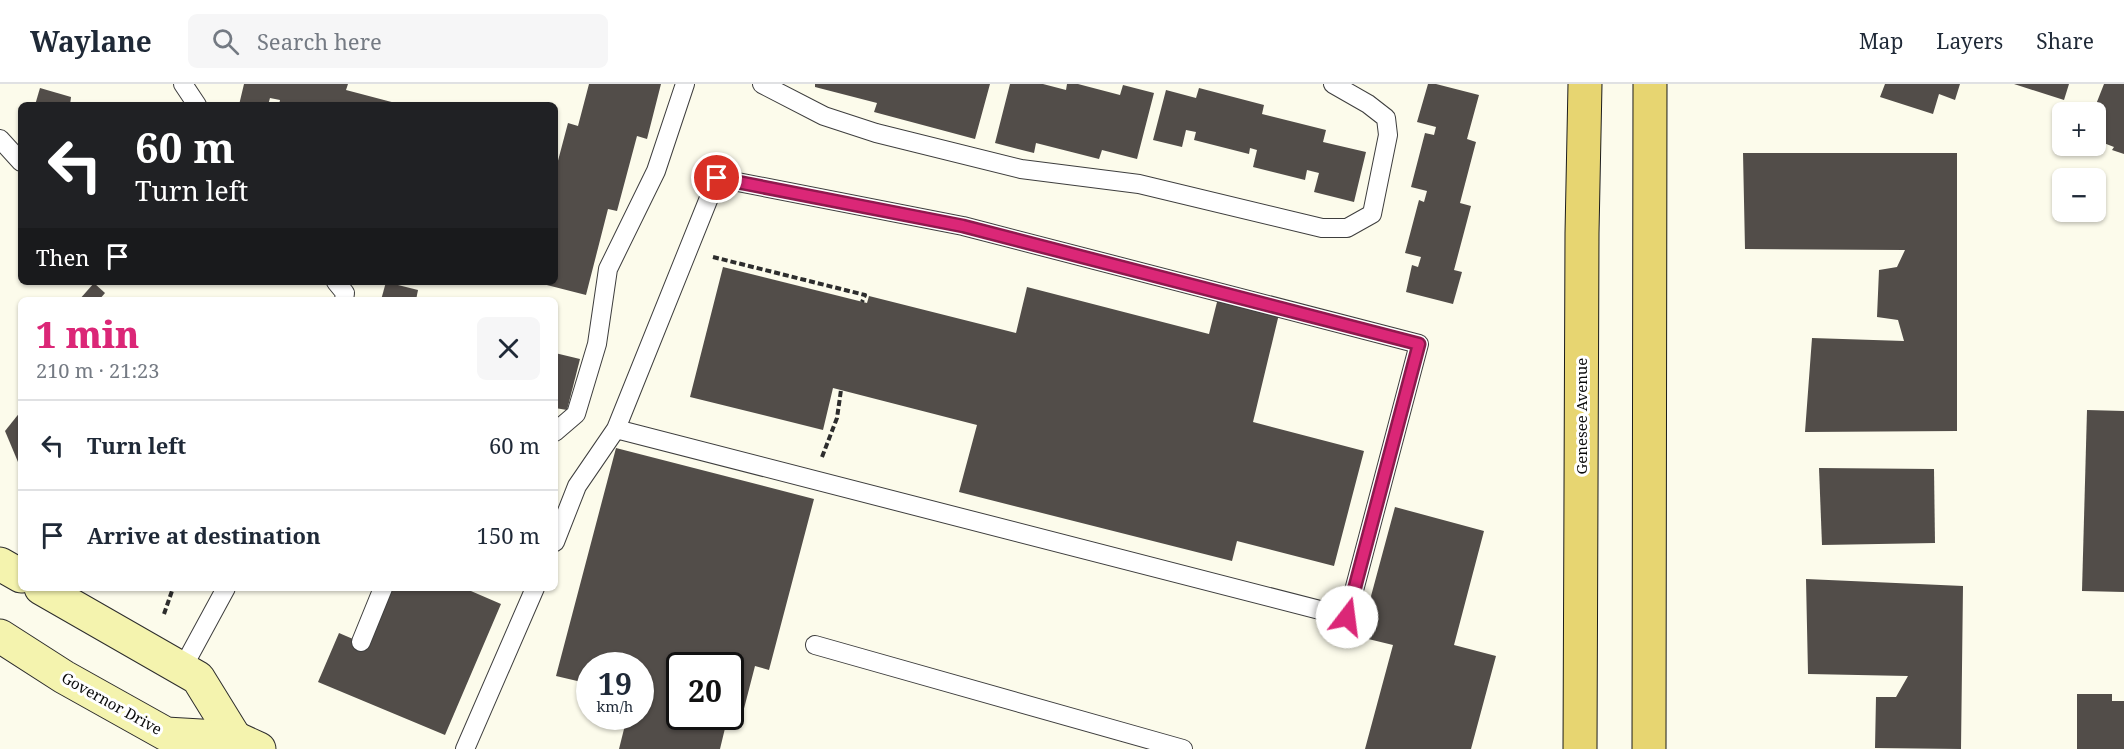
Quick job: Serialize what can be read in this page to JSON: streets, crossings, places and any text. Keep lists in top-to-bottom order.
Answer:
{
  "streets": {
    "main road": ["Genesee Avenue", "Governor Drive"]
  },
  "page": {
    "header": "Waylane",
    "search": "Search here",
    "nav": ["Map", "Layers", "Share"],
    "map_buttons": ["+", "−"],
    "turn": ["60 m", "Turn left"],
    "then": "Then",
    "heading": ["1 min", "210 m · 21:23"],
    "list": [
      {
        "name": "Turn left",
        "value": "60 m"
      },
      {
        "name": "Arrive at destination",
        "value": "150 m"
      }
    ],
    "speed": "19 km/h",
    "limit": "20"
  }
}
